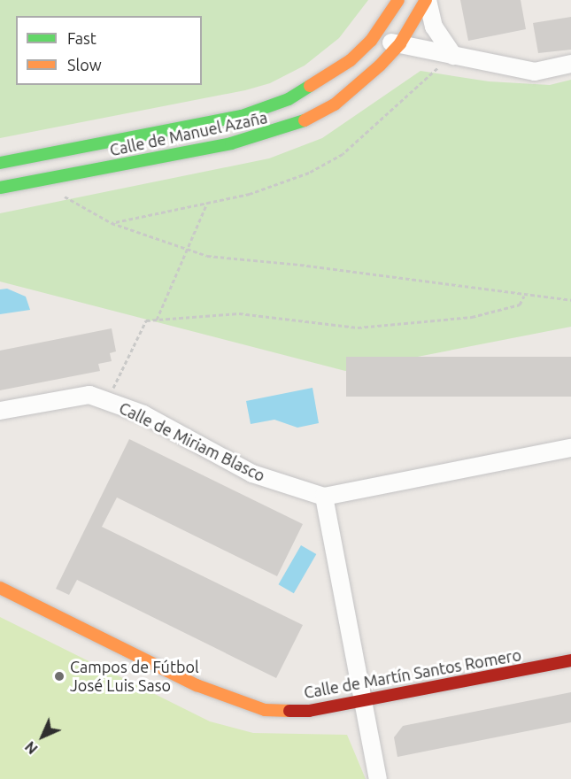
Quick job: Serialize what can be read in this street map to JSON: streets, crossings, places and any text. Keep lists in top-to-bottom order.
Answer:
{
  "streets": {
    "street": ["Calle de Manuel Azaña", "Calle de Miriam Blasco", "Calle de Martín Santos Romero"]
  },
  "places": ["Campos de Fútbol José Luis Saso"],
  "legend": ["Fast", "Slow"],
  "north": "bottom left"
}
